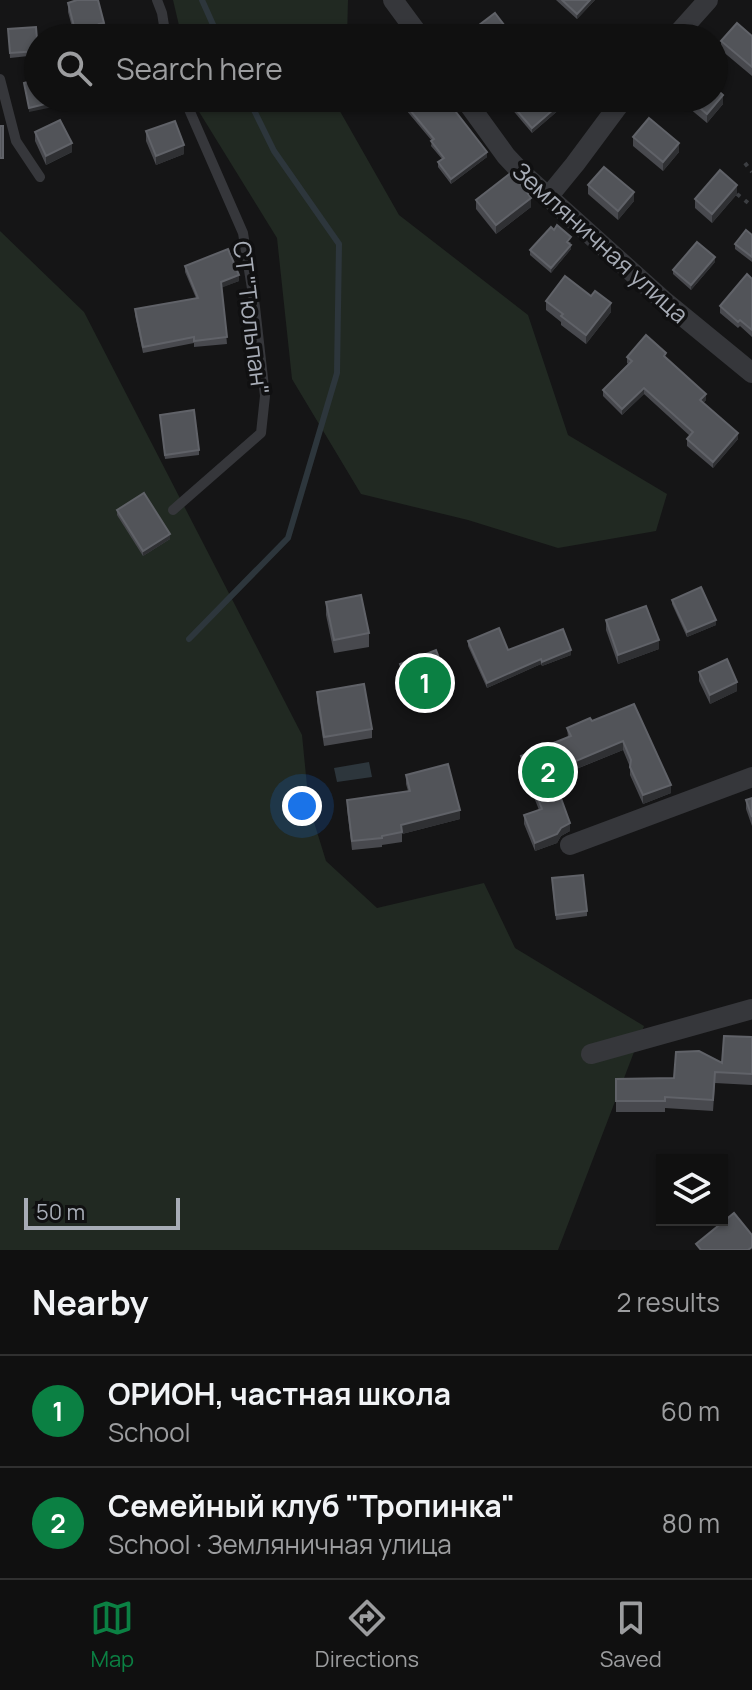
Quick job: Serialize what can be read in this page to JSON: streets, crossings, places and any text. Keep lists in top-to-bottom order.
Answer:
{
  "streets": {
    "street": ["Земляничная улица"],
    "lane": ["СТ \"Тюльпан\""]
  },
  "scale_bar": "50 m",
  "page": {
    "search": "Search here",
    "pins": ["1", "2"],
    "scale": "50 m",
    "heading": ["Nearby", "2 results"],
    "list": [
      {
        "mark": "1",
        "name": "ОРИОН, частная школа",
        "note": "School",
        "value": "60 m"
      },
      {
        "mark": "2",
        "name": "Семейный клуб \"Тропинка\"",
        "note": "School · Земляничная улица",
        "value": "80 m"
      }
    ],
    "nav": ["Map", "Directions", "Saved"]
  }
}
